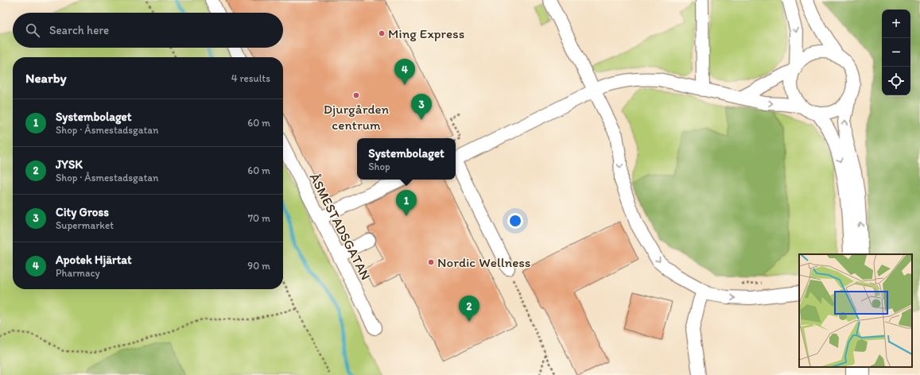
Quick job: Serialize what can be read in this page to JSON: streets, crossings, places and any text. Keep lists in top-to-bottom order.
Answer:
{
  "streets": {
    "street": ["ÅSMESTADSGATAN"]
  },
  "places": ["Ming Express", "Djurgården centrum", "Nordic Wellness"],
  "page": {
    "map_buttons": ["+", "−"],
    "search": "Search here",
    "heading": ["Nearby", "4 results"],
    "pins": [
      "4",
      "3",
      "1",
      "2"
    ],
    "list": [
      {
        "mark": "1",
        "name": "Systembolaget",
        "note": "Shop · Åsmestadsgatan",
        "value": "60 m"
      },
      {
        "mark": "2",
        "name": "JYSK",
        "note": "Shop · Åsmestadsgatan",
        "value": "60 m"
      },
      {
        "mark": "3",
        "name": "City Gross",
        "note": "Supermarket",
        "value": "70 m"
      },
      {
        "mark": "4",
        "name": "Apotek Hjärtat",
        "note": "Pharmacy",
        "value": "90 m"
      }
    ],
    "popup": ["Systembolaget", "Shop"]
  }
}
